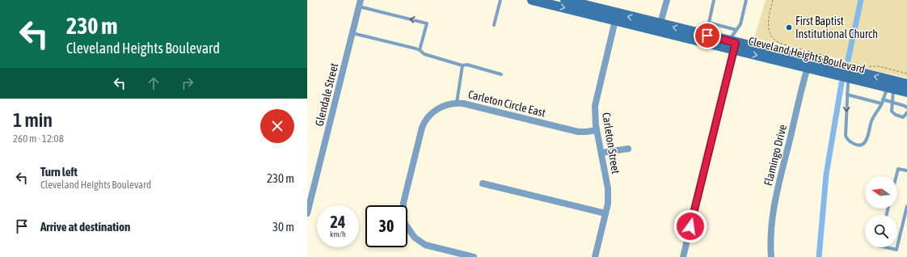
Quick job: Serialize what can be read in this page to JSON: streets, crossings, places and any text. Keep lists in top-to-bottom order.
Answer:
{
  "streets": {
    "street": [
      "Cleveland Heights Boulevard",
      "Glendale Street",
      "Carleton Circle East",
      "Carleton Street",
      "Flamingo Drive"
    ]
  },
  "crossings": [
    ["Cleveland Heights Boulevard", "Carleton Street"],
    ["Cleveland Heights Boulevard", "Flamingo Drive"],
    ["Carleton Circle East", "Carleton Street"]
  ],
  "places": ["First Baptist Institutional Church"],
  "north": "left",
  "page": {
    "turn": ["230 m", "Cleveland Heights Boulevard"],
    "heading": ["1 min", "260 m · 12:08"],
    "list": [
      {
        "name": "Turn left",
        "note": "Cleveland Heights Boulevard",
        "value": "230 m"
      },
      {
        "name": "Arrive at destination",
        "value": "30 m"
      }
    ],
    "speed": "24 km/h",
    "limit": "30"
  }
}
